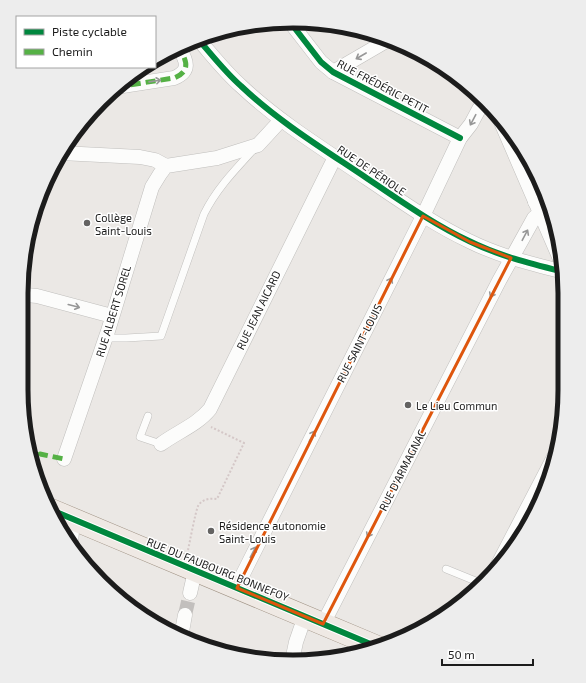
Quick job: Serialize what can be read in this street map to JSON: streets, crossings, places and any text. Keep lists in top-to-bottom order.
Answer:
{
  "streets": {
    "main road": ["RUE DU FAUBOURG BONNEFOY"],
    "street": [
      "RUE FRÉDÉRIC PETIT",
      "RUE DE PÉRIOLE",
      "RUE JEAN AICARD",
      "RUE ALBERT SOREL",
      "RUE SAINT-LOUIS",
      "RUE D'ARMAGNAC"
    ]
  },
  "crossings": [
    ["RUE FRÉDÉRIC PETIT", "RUE SAINT-LOUIS"],
    ["RUE DE PÉRIOLE", "RUE JEAN AICARD"],
    ["RUE DE PÉRIOLE", "RUE SAINT-LOUIS"],
    ["RUE DE PÉRIOLE", "RUE D'ARMAGNAC"],
    ["RUE SAINT-LOUIS", "RUE DU FAUBOURG BONNEFOY"],
    ["RUE D'ARMAGNAC", "RUE DU FAUBOURG BONNEFOY"]
  ],
  "one_way": ["RUE SAINT-LOUIS"],
  "places": ["Collège Saint-Louis", "Le Lieu Commun", "Résidence autonomie Saint-Louis"],
  "legend": ["Piste cyclable", "Chemin"],
  "scale_bar": "50 m"
}
